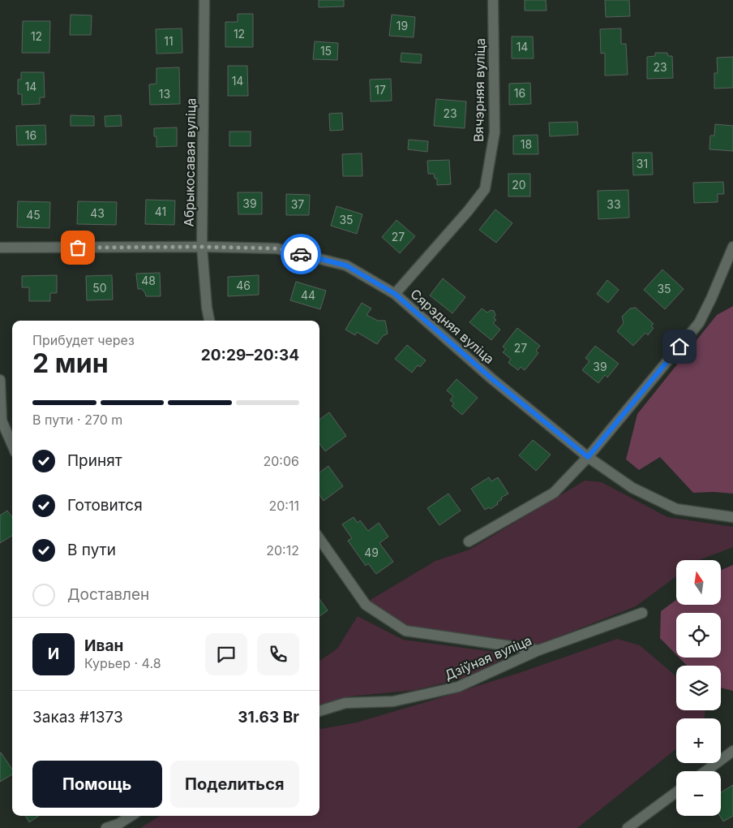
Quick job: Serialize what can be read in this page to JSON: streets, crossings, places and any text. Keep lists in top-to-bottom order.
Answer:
{
  "streets": {
    "street": [
      "Вячэрняя вуліца",
      "Абрыкосавая вуліца",
      "Сярэдняя вуліца",
      "Дзіўная вуліца"
    ]
  },
  "crossings": [
    ["Вячэрняя вуліца", "Сярэдняя вуліца"],
    ["Абрыкосавая вуліца", "Сярэдняя вуліца"]
  ],
  "house_numbers": [
    "19",
    "12",
    "12",
    "11",
    "14",
    "15",
    "23",
    "14",
    "14",
    "17",
    "16",
    "13",
    "23",
    "16",
    "18",
    "31",
    "20",
    "39",
    "37",
    "33",
    "41",
    "43",
    "45",
    "35",
    "27",
    "48",
    "46",
    "50",
    "35",
    "44",
    "27",
    "39",
    "49"
  ],
  "north": "top",
  "page": {
    "heading": ["2 мин", "Прибудет через", "20:29–20:34"],
    "panel": [
      "Иван",
      "Курьер · 4.8",
      "Заказ #1373",
      "31.63 Br"
    ],
    "bar": "В пути · 270 m",
    "list": [
      ["Принят", "20:06"],
      ["Готовится", "20:11"],
      ["В пути", "20:12"],
      "Доставлен"
    ],
    "map_buttons": ["+", "−"],
    "round": "И",
    "buttons": ["Помощь", "Поделиться"]
  }
}
